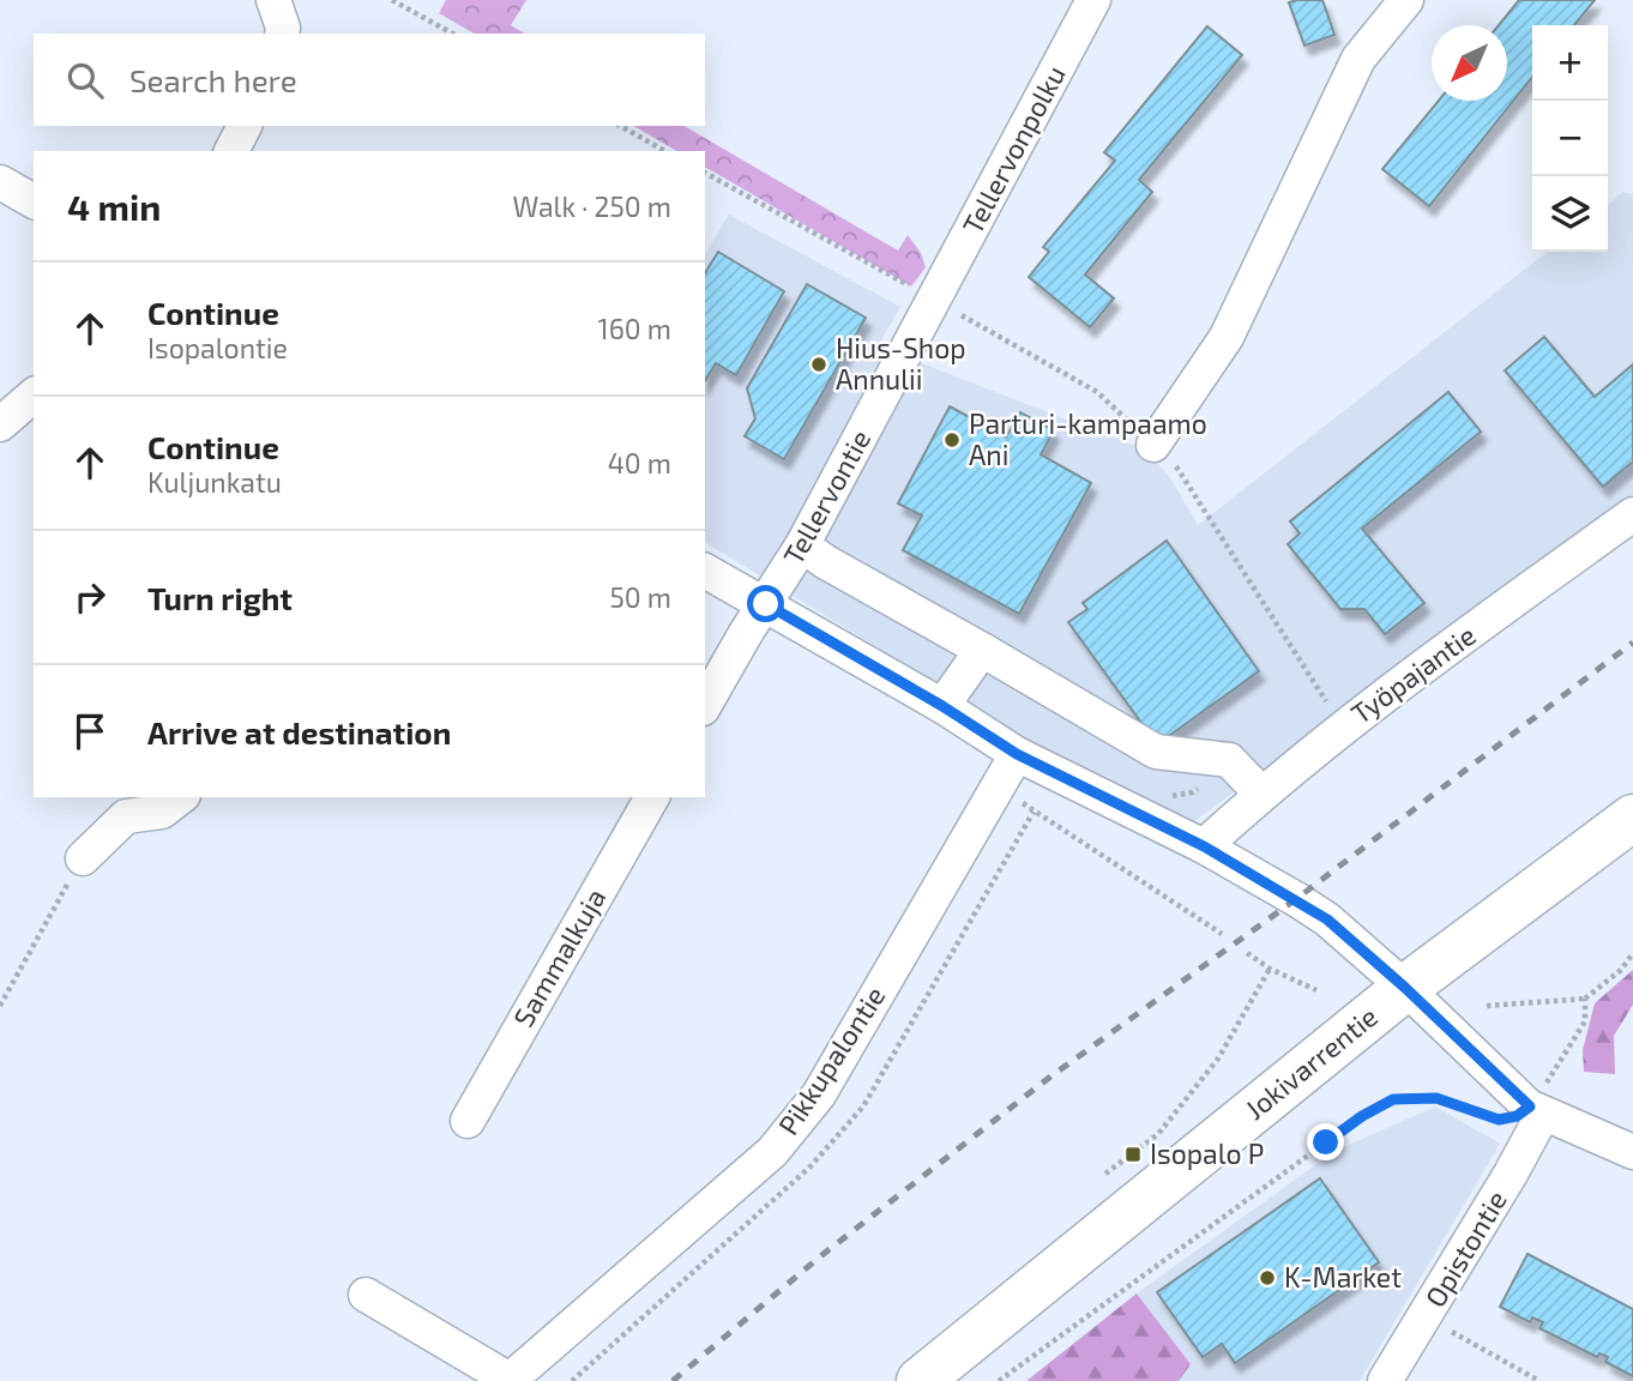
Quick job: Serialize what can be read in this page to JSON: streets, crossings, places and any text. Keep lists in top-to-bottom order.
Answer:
{
  "streets": {
    "highway": ["Jokivarrentie"],
    "street": [
      "Tellervonpolku",
      "Tellervontie",
      "Työpajantie",
      "Sammalkuja",
      "Pikkupalontie",
      "Opistontie"
    ]
  },
  "crossings": [
    ["Tellervonpolku", "Tellervontie"]
  ],
  "places": {
    "other": ["Hius-Shop Annulii", "Parturi-kampaamo Ani", "K-Market"],
    "transit": ["Isopalo P"]
  },
  "north": "bottom left",
  "page": {
    "map_buttons": ["+", "−"],
    "search": "Search here",
    "heading": ["4 min", "Walk · 250 m"],
    "list": [
      ["Continue", "Isopalontie", "160 m"],
      ["Continue", "Kuljunkatu", "40 m"],
      ["Turn right", "50 m"],
      "Arrive at destination"
    ]
  }
}
